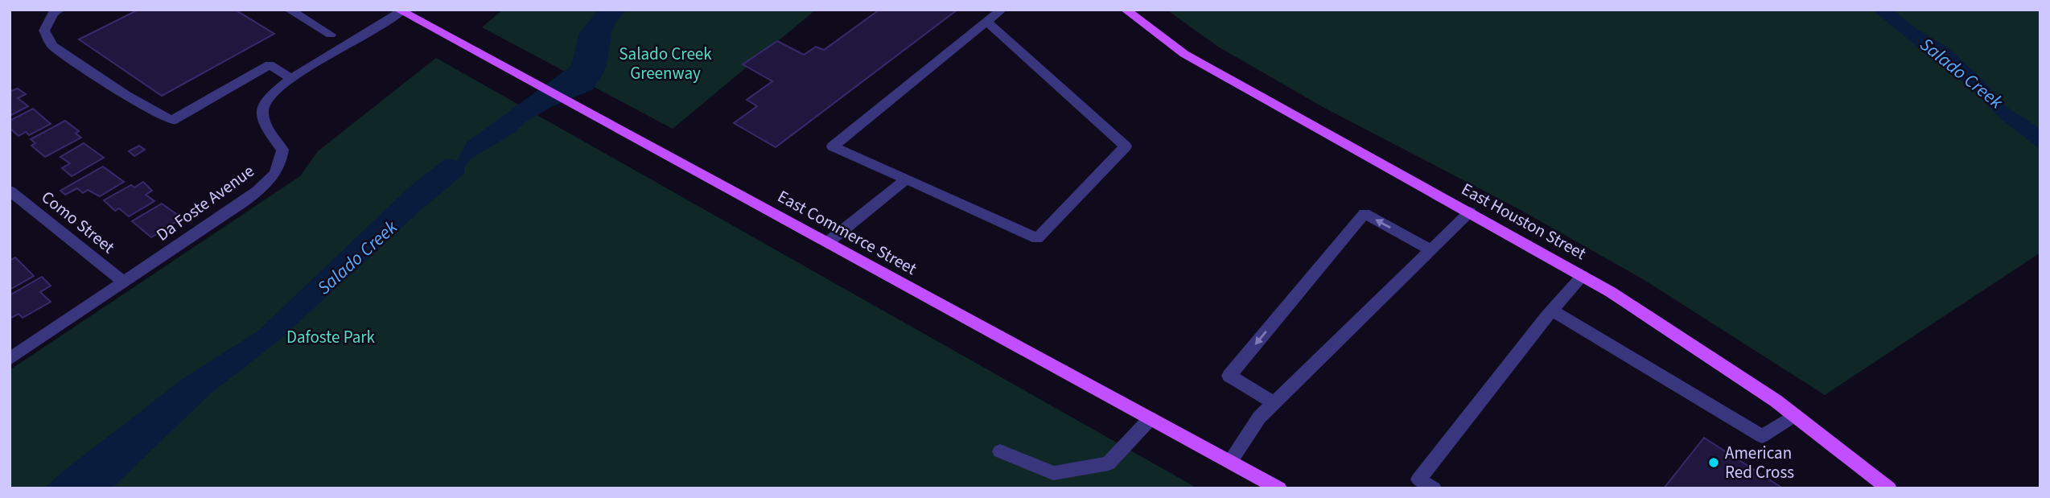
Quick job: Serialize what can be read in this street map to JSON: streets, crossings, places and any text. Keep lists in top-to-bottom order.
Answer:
{
  "streets": {
    "main road": ["East Houston Street", "East Commerce Street"],
    "street": ["Da Foste Avenue", "Como Street"]
  },
  "crossings": [
    ["Da Foste Avenue", "Como Street"],
    ["Da Foste Avenue", "East Commerce Street"]
  ],
  "water": ["Salado Creek"],
  "parks": ["Salado Creek Greenway", "Dafoste Park"],
  "places": ["American Red Cross"]
}
